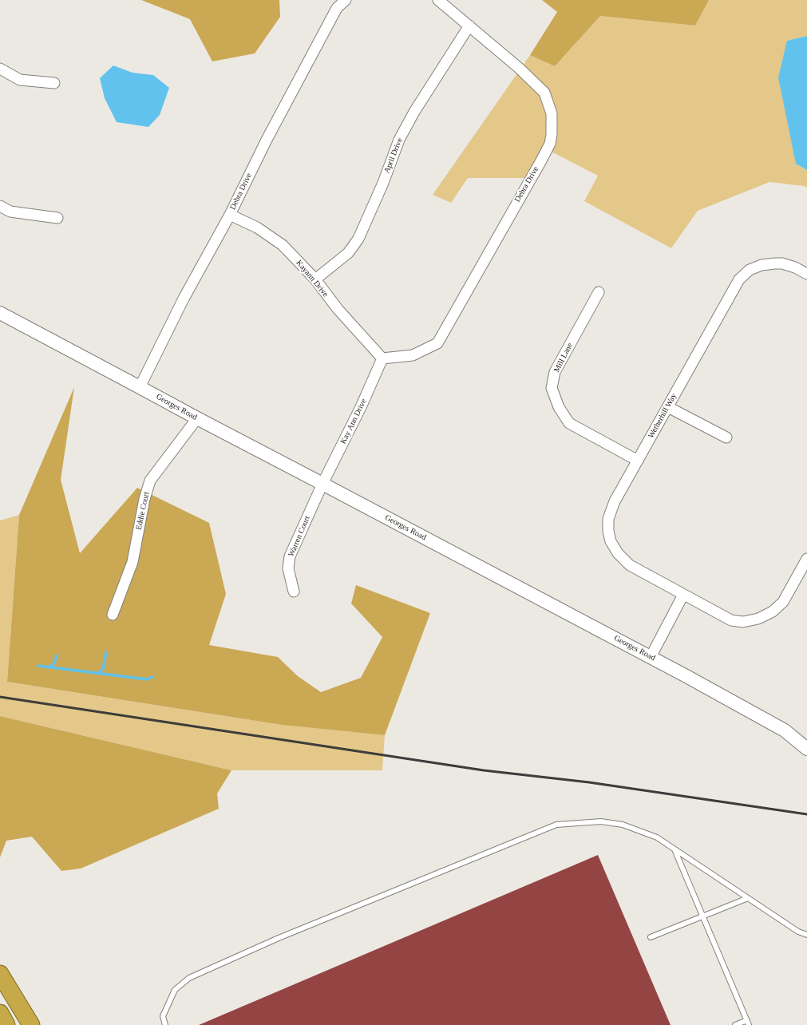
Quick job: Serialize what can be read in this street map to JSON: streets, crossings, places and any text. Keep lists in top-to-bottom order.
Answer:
{
  "streets": {
    "street": [
      "April Drive",
      "Debra Drive",
      "Kayann Drive",
      "Mill Lane",
      "Georges Road",
      "Wetherhill Way",
      "Kay Ann Drive",
      "Eddie Court",
      "Warren Court"
    ]
  },
  "crossings": [
    ["April Drive", "Debra Drive"],
    ["April Drive", "Kayann Drive"],
    ["Debra Drive", "Kayann Drive"],
    ["Debra Drive", "Georges Road"],
    ["Debra Drive", "Kay Ann Drive"],
    ["Kayann Drive", "Kay Ann Drive"],
    ["Mill Lane", "Wetherhill Way"],
    ["Georges Road", "Kay Ann Drive"],
    ["Georges Road", "Eddie Court"],
    ["Georges Road", "Warren Court"],
    ["Kay Ann Drive", "Warren Court"]
  ]
}
